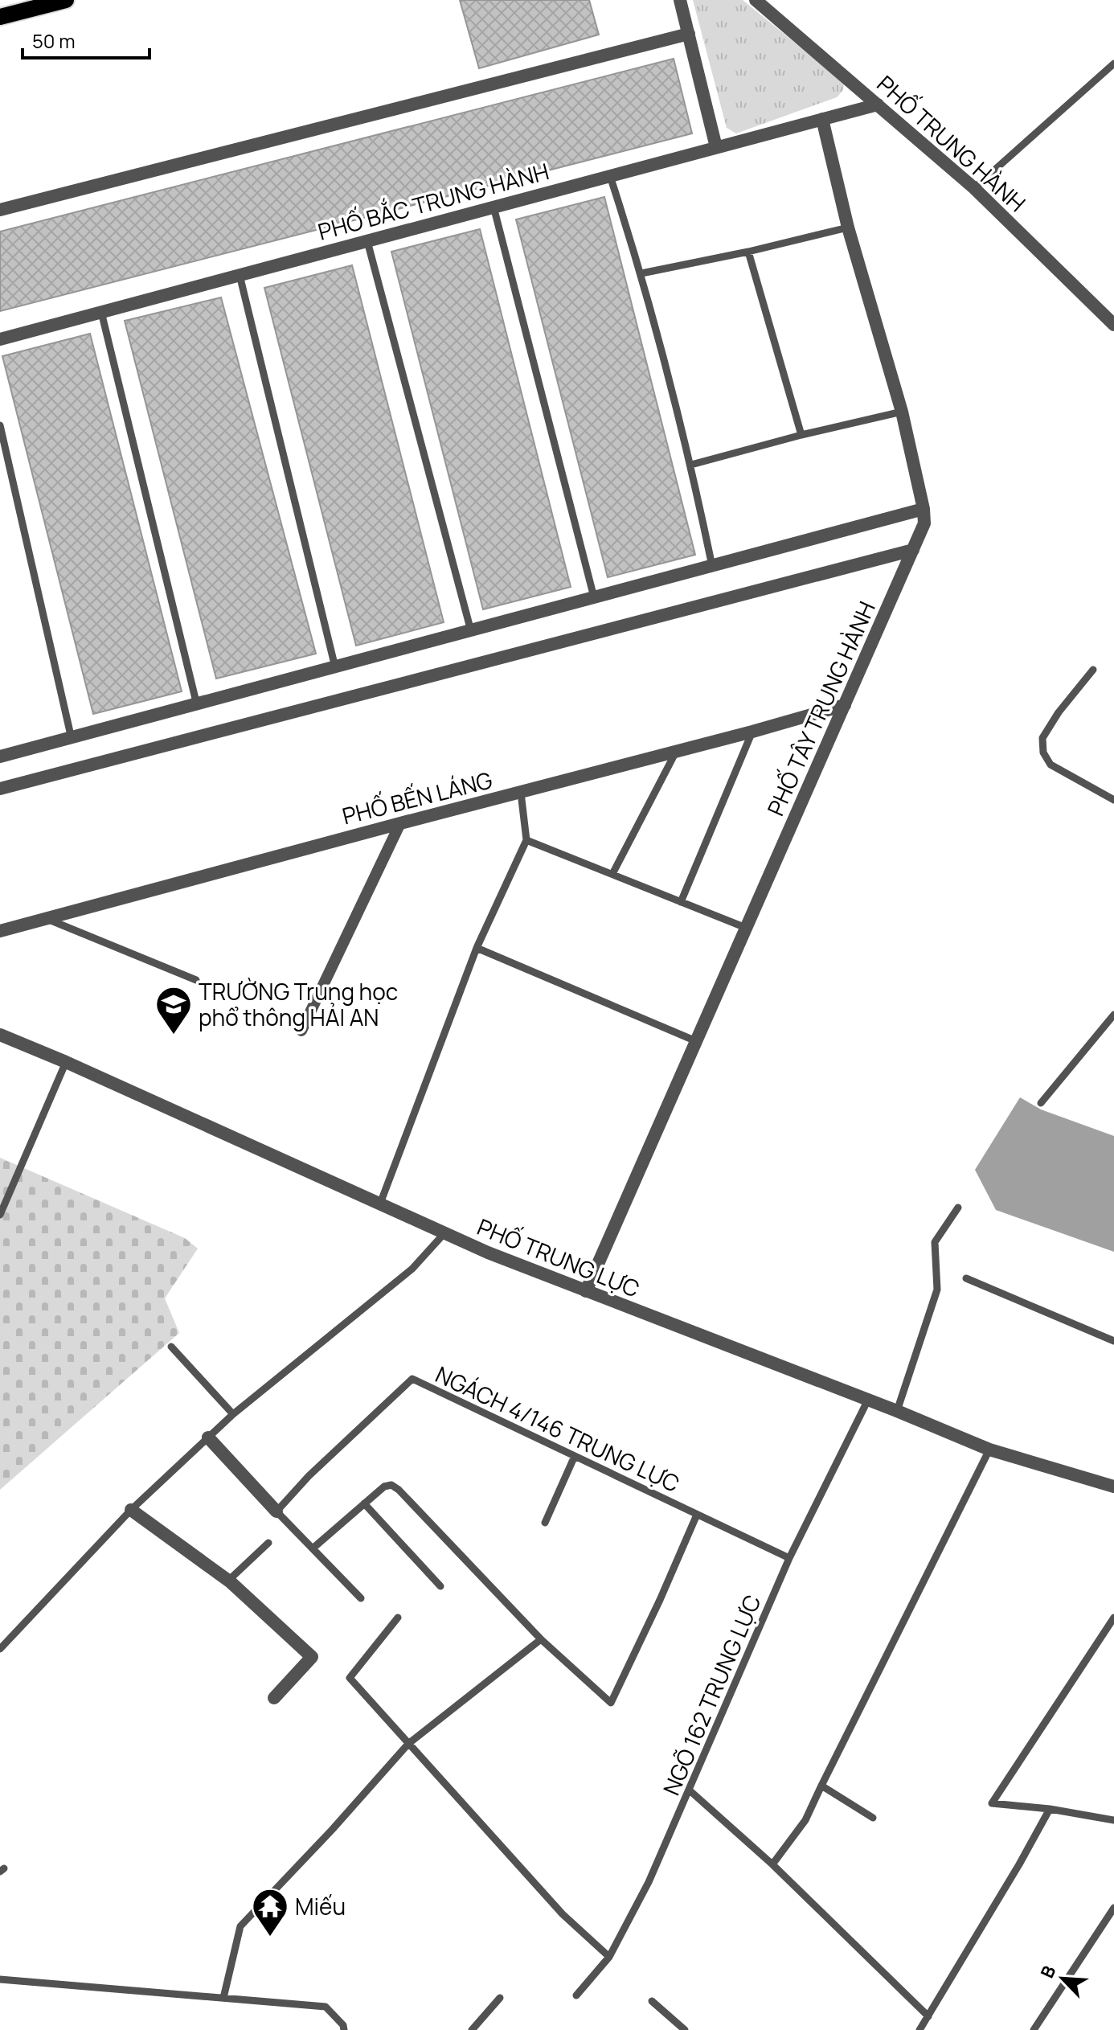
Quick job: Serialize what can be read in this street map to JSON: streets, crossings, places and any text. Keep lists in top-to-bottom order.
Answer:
{
  "streets": {
    "street": [
      "PHỐ TRUNG HÀNH",
      "PHỐ BẮC TRUNG HÀNH",
      "PHỐ TÂY TRUNG HÀNH",
      "PHỐ BẾN LÁNG",
      "PHỐ TRUNG LỰC"
    ],
    "lane": ["NGÁCH 4/146 TRUNG LỰC", "NGÕ 162 TRUNG LỰC"]
  },
  "crossings": [
    ["PHỐ TRUNG HÀNH", "PHỐ BẮC TRUNG HÀNH"],
    ["PHỐ BẮC TRUNG HÀNH", "PHỐ TÂY TRUNG HÀNH"],
    ["PHỐ TÂY TRUNG HÀNH", "PHỐ BẾN LÁNG"],
    ["PHỐ TÂY TRUNG HÀNH", "PHỐ TRUNG LỰC"],
    ["PHỐ TRUNG LỰC", "NGÕ 162 TRUNG LỰC"],
    ["NGÁCH 4/146 TRUNG LỰC", "NGÕ 162 TRUNG LỰC"]
  ],
  "places": {
    "school or university": ["TRƯỜNG Trung học phổ thông HẢI AN"],
    "temple": ["Miếu"]
  },
  "scale_bar": "50 m",
  "north": "top left"
}
